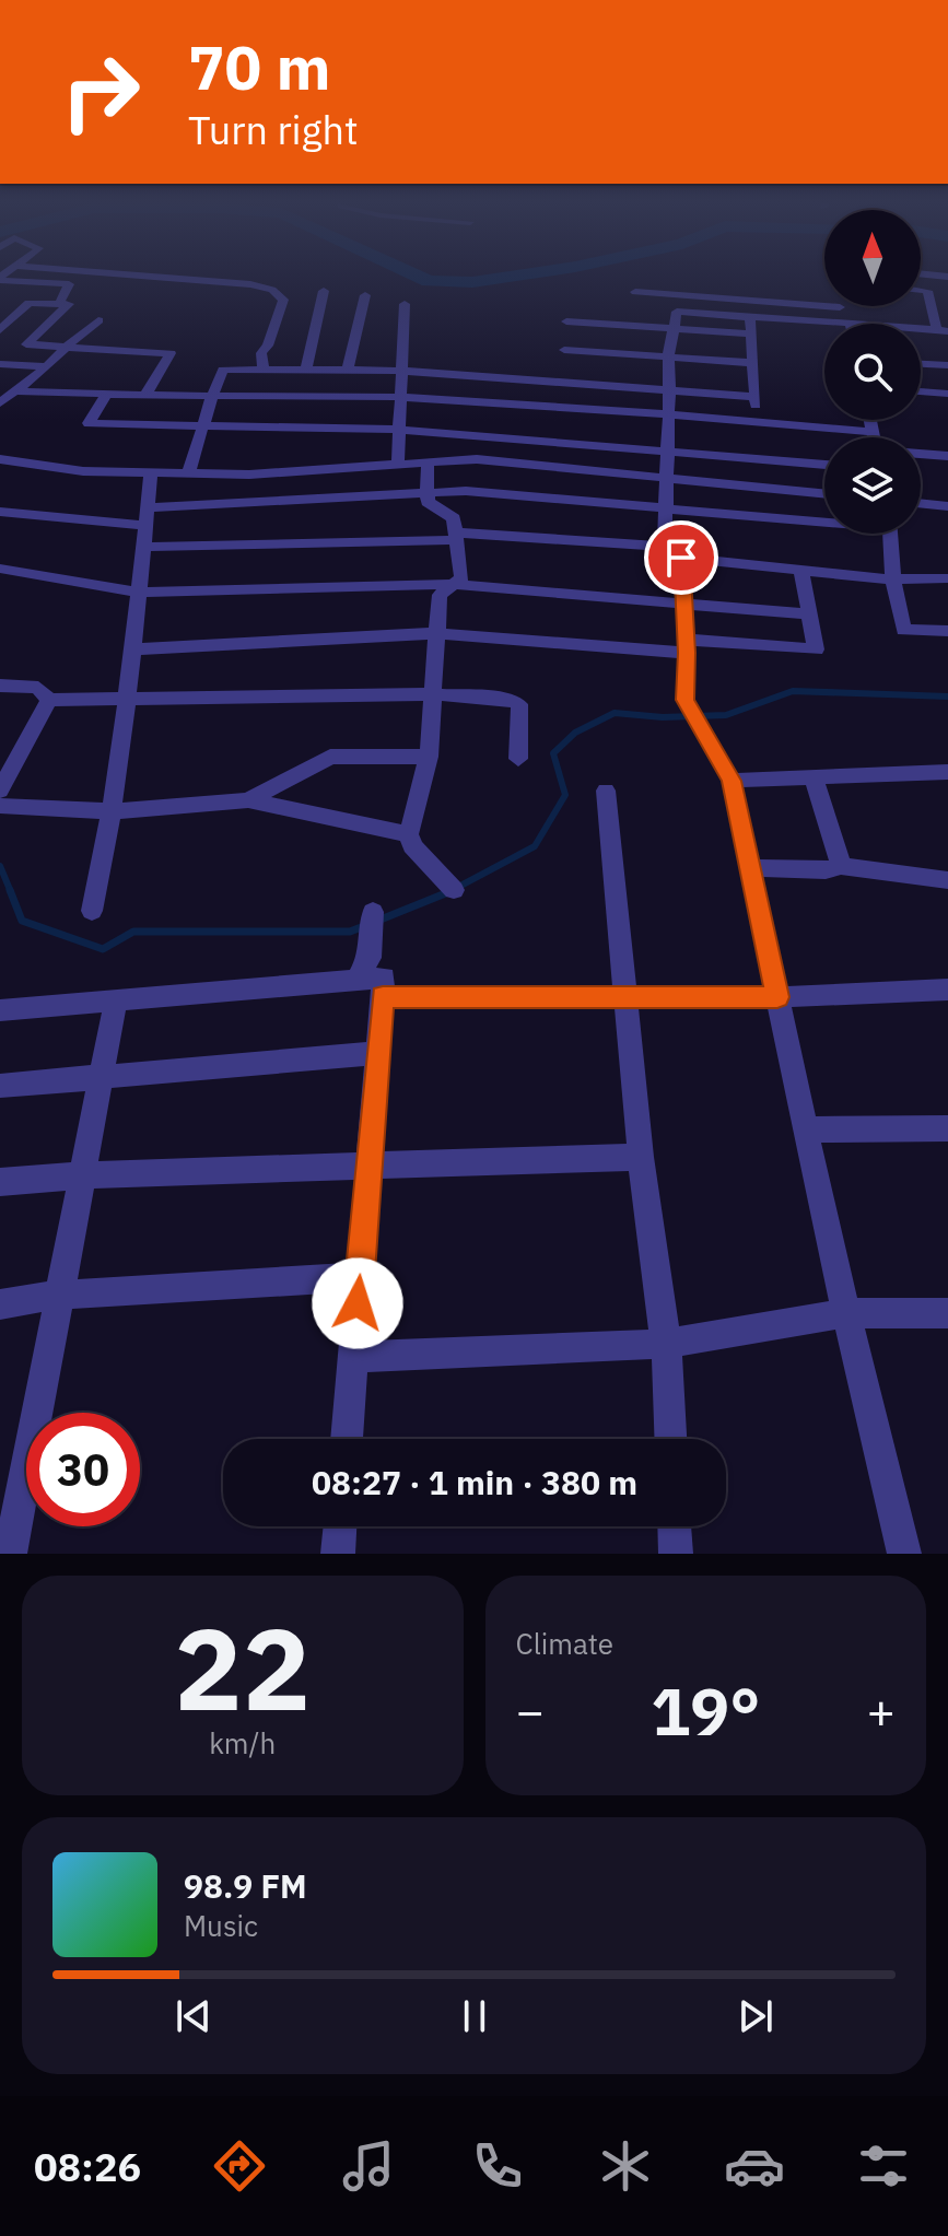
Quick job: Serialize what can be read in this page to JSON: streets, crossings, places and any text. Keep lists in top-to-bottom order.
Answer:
{
  "north": "top",
  "page": {
    "turn": ["70 m", "Turn right"],
    "limit": "30",
    "trip": "08:27 · 1 min · 380 m",
    "tile": [
      ["22", "km/h"],
      "Climate"
    ],
    "heat": ["−", "19°", "+"],
    "song": ["98.9 FM", "Music"],
    "tabs": "08:26"
  }
}
